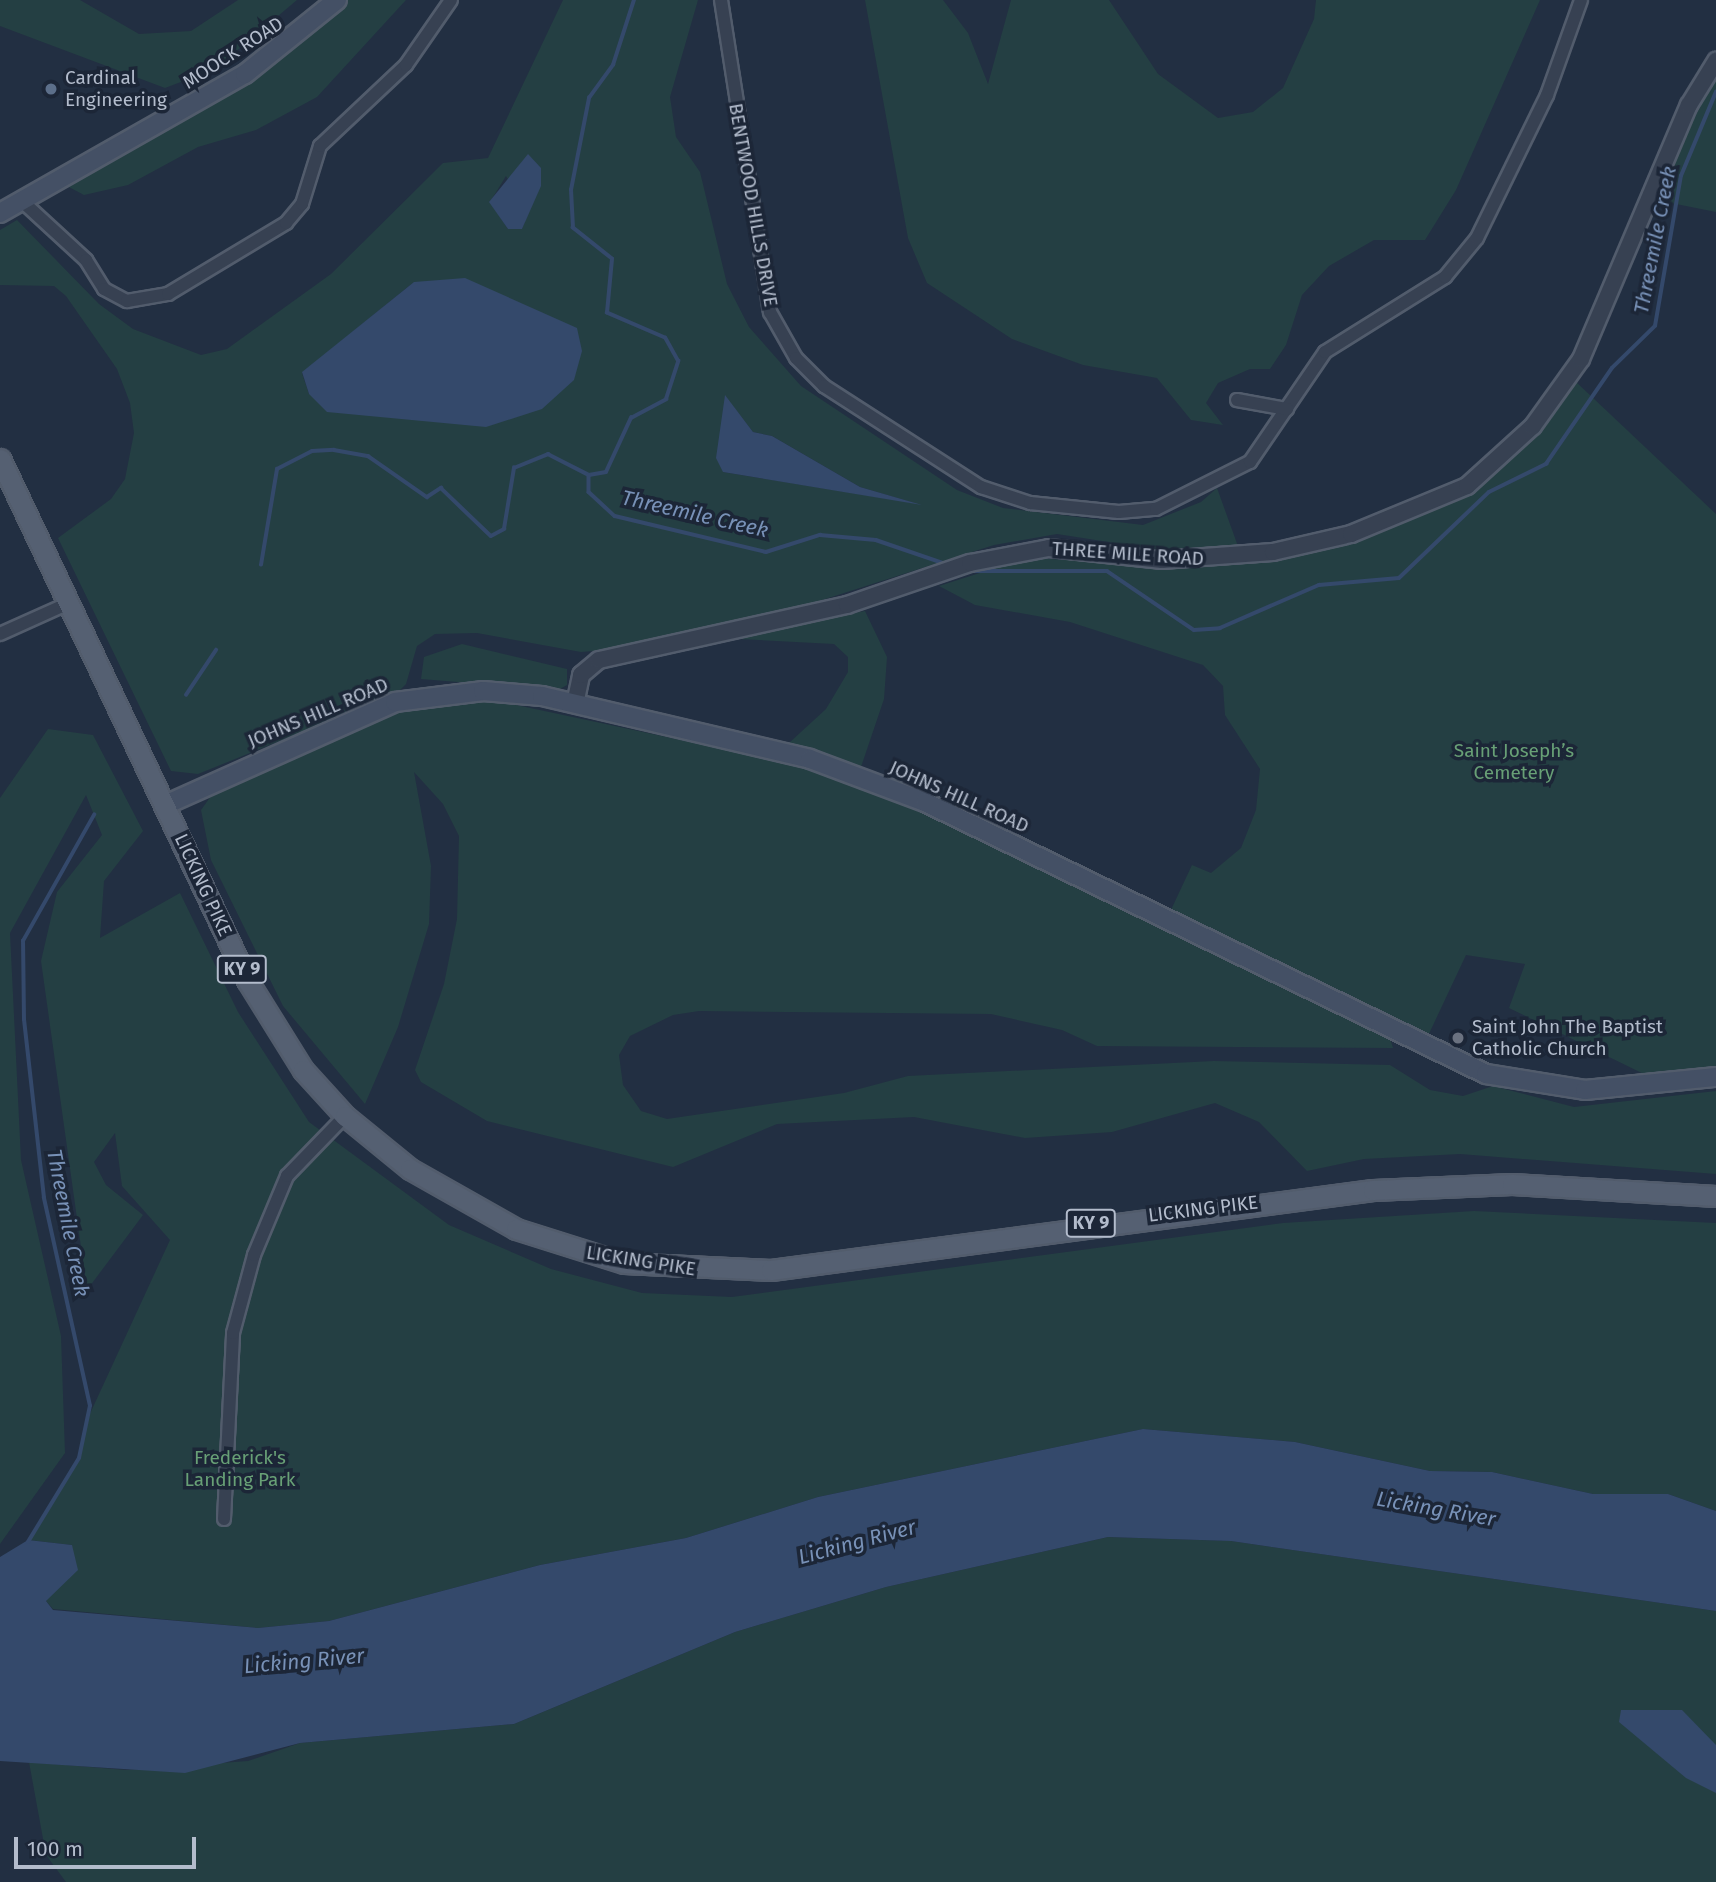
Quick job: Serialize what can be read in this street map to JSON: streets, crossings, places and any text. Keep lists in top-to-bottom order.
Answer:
{
  "streets": {
    "main road": [
      "MOOCK ROAD",
      "JOHNS HILL ROAD",
      "LICKING PIKE",
      "KY 9"
    ],
    "street": ["BENTWOOD HILLS DRIVE", "THREE MILE ROAD"]
  },
  "crossings": [
    ["THREE MILE ROAD", "JOHNS HILL ROAD"],
    ["JOHNS HILL ROAD", "LICKING PIKE"]
  ],
  "water": ["Threemile Creek", "Licking River"],
  "parks": ["Saint Joseph’s Cemetery", "Frederick's Landing Park"],
  "places": ["Cardinal Engineering", "Saint John The Baptist Catholic Church"],
  "scale_bar": "100 m"
}
